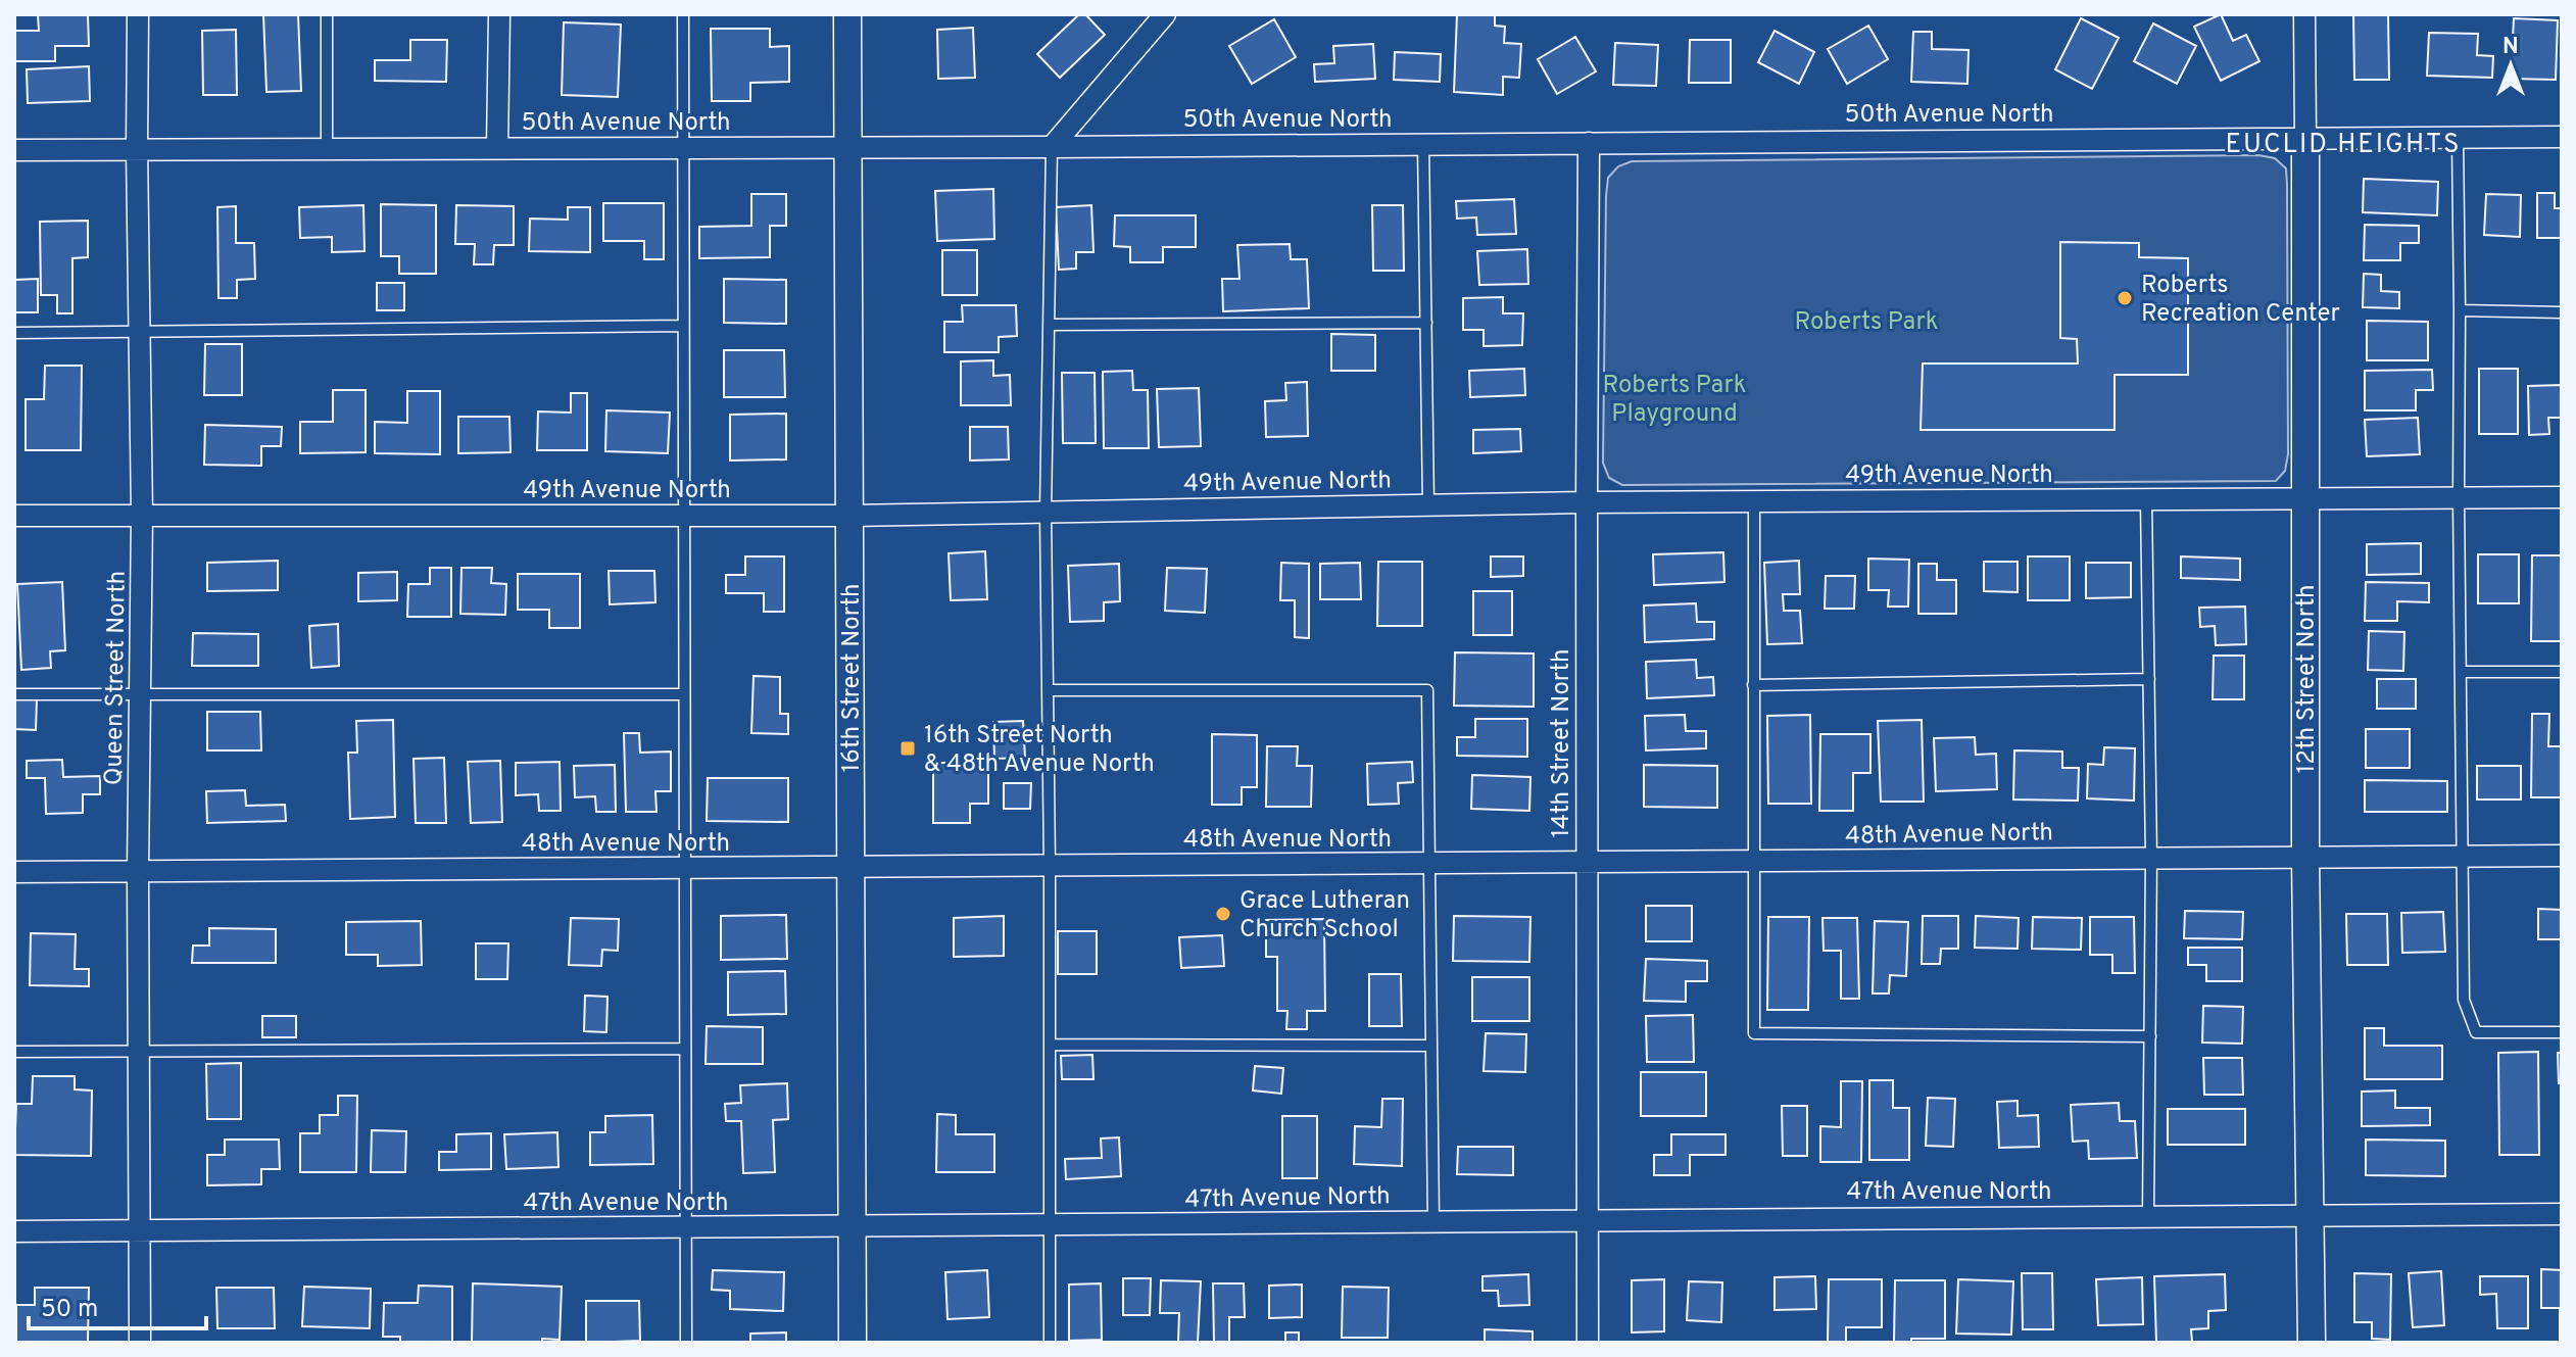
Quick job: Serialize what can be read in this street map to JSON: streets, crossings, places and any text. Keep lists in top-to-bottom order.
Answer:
{
  "streets": {
    "street": [
      "50th Avenue North",
      "49th Avenue North",
      "Queen Street North",
      "16th Street North",
      "12th Street North",
      "14th Street North",
      "48th Avenue North",
      "47th Avenue North"
    ]
  },
  "crossings": [
    ["50th Avenue North", "Queen Street North"],
    ["50th Avenue North", "16th Street North"],
    ["50th Avenue North", "12th Street North"],
    ["50th Avenue North", "14th Street North"],
    ["49th Avenue North", "Queen Street North"],
    ["49th Avenue North", "16th Street North"],
    ["49th Avenue North", "12th Street North"],
    ["49th Avenue North", "14th Street North"],
    ["Queen Street North", "48th Avenue North"],
    ["Queen Street North", "47th Avenue North"],
    ["16th Street North", "48th Avenue North"],
    ["16th Street North", "47th Avenue North"],
    ["12th Street North", "48th Avenue North"],
    ["12th Street North", "47th Avenue North"],
    ["14th Street North", "48th Avenue North"],
    ["14th Street North", "47th Avenue North"]
  ],
  "districts": ["EUCLID HEIGHTS"],
  "parks": ["Roberts Park", "Roberts Park Playground"],
  "places": {
    "other": ["Roberts Recreation Center", "Grace Lutheran Church School"],
    "transit": ["16th Street North & 48th Avenue North"]
  },
  "scale_bar": "50 m",
  "north": "top"
}
